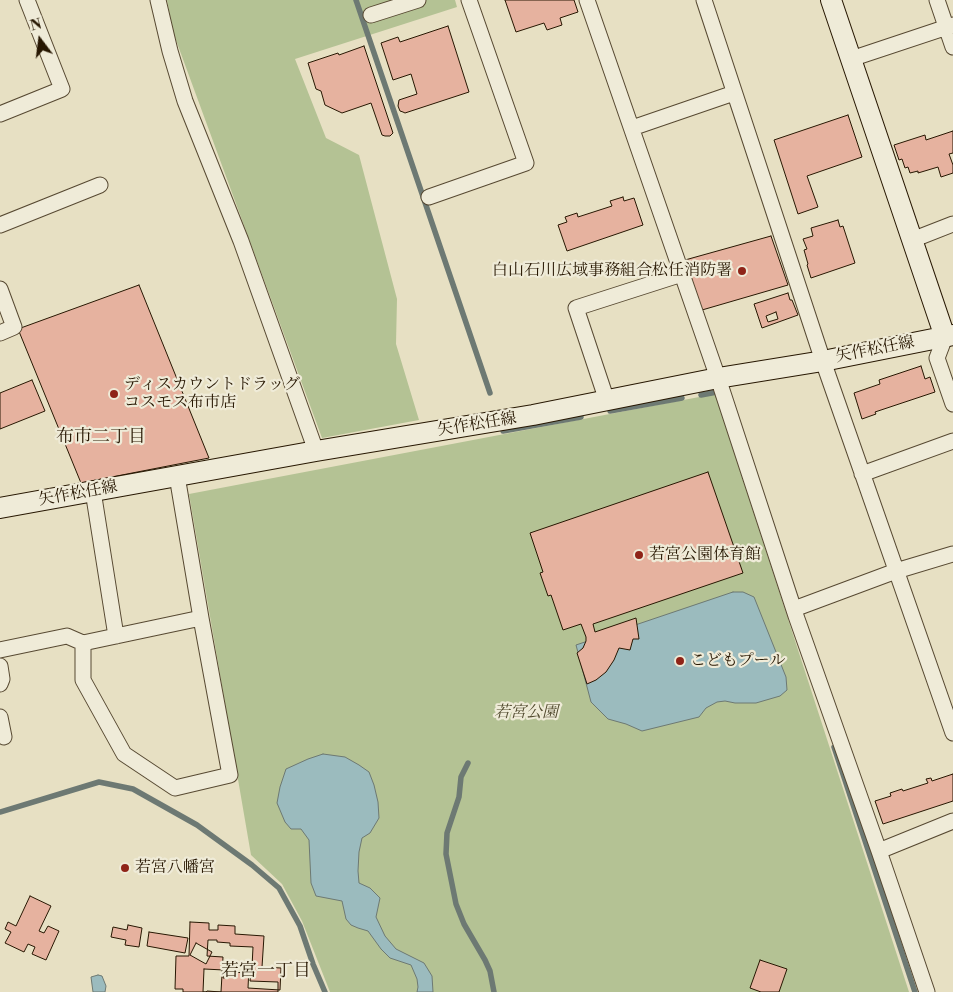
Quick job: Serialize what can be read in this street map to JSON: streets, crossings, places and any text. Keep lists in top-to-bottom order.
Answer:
{
  "streets": {
    "main road": ["矢作松任線"]
  },
  "districts": ["布市二丁目", "若宮一丁目"],
  "parks": ["若宮公園"],
  "places": [
    "白山石川広域事務組合松任消防署",
    "ディスカウントドラッグ コスモス布市店",
    "若宮公園体育館",
    "こどもプール",
    "若宮八幡宮"
  ],
  "north": "top"
}
